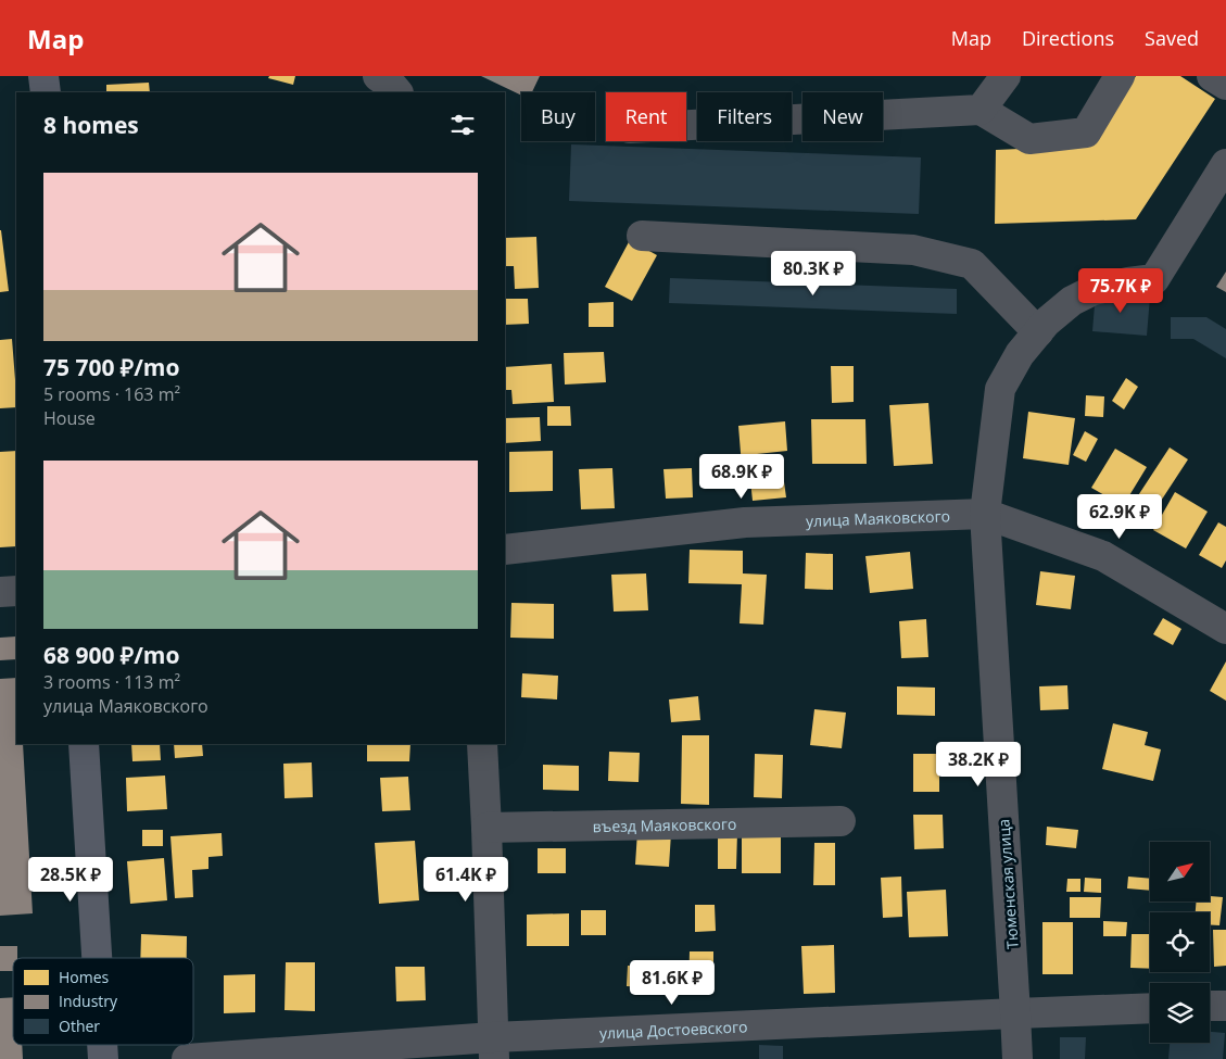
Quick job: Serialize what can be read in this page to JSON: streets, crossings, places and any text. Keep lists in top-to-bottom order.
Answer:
{
  "streets": {
    "street": [
      "улица Маяковского",
      "въезд Маяковского",
      "Тюменская улица",
      "улица Достоевского"
    ]
  },
  "crossings": [
    ["улица Маяковского", "Тюменская улица"],
    ["Тюменская улица", "улица Достоевского"]
  ],
  "legend": ["Homes", "Industry", "Other"],
  "north": "top right",
  "page": {
    "header": "Map",
    "nav": ["Map", "Directions", "Saved"],
    "chip": [
      "Buy",
      "Rent",
      "Filters",
      "New"
    ],
    "heading": "8 homes",
    "list": [
      {
        "name": "75 700 ₽/mo",
        "note": "5 rooms · 163 m² · House"
      },
      {
        "name": "68 900 ₽/mo",
        "note": "3 rooms · 113 m² · улица Маяковского"
      }
    ],
    "price": [
      "80.3K ₽",
      "75.7K ₽",
      "68.9K ₽",
      "62.9K ₽",
      "38.2K ₽",
      "28.5K ₽",
      "61.4K ₽",
      "81.6K ₽"
    ]
  }
}
